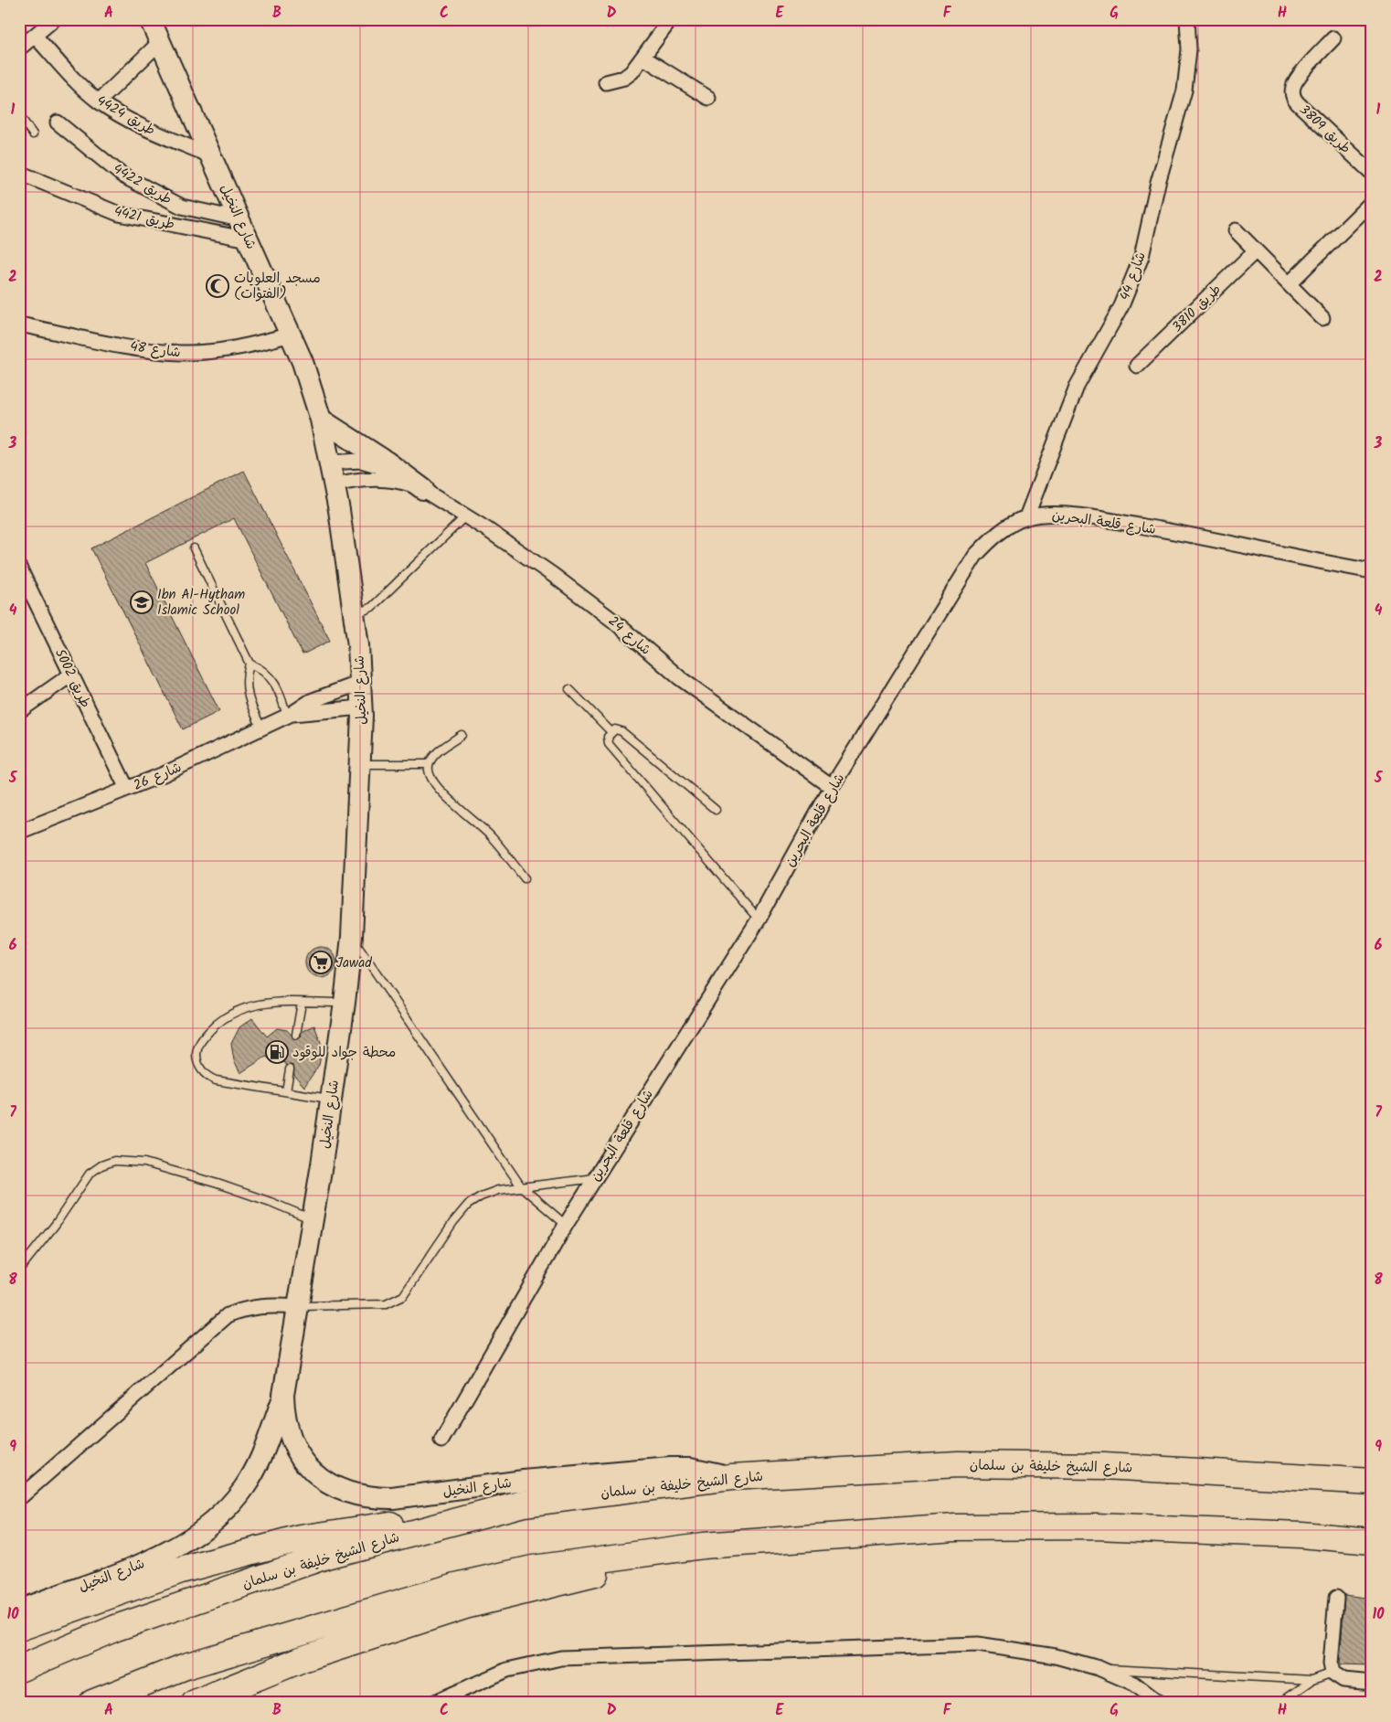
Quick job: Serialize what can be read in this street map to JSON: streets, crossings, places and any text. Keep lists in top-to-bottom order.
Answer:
{
  "streets": {
    "highway": ["شارع الشيخ خليفة بن سلمان"],
    "street": [
      "طريق 4424",
      "طريق 3809",
      "طريق 4422",
      "شارع النخيل",
      "طريق 4421",
      "شارع 44",
      "طريق 3810",
      "شارع 48",
      "شارع قلعة البحرين",
      "شارع 24",
      "طريق 5002",
      "شارع 26"
    ]
  },
  "crossings": [
    ["طريق 4424", "شارع النخيل"],
    ["طريق 4422", "شارع النخيل"],
    ["شارع النخيل", "طريق 4421"],
    ["شارع النخيل", "شارع 48"],
    ["شارع النخيل", "شارع 24"],
    ["شارع النخيل", "شارع 26"],
    ["شارع النخيل", "شارع الشيخ خليفة بن سلمان"],
    ["شارع 44", "شارع قلعة البحرين"],
    ["شارع قلعة البحرين", "شارع 24"],
    ["طريق 5002", "شارع 26"]
  ],
  "places": {
    "mosque": ["مسجد العلويات (الفتوات)"],
    "school or university": ["Ibn Al-Hytham Islamic School"],
    "supermarket": ["Jawad"],
    "fuel station": ["محطة جواد للوقود"]
  },
  "grid": {
    "columns": [
      "A",
      "B",
      "C",
      "D",
      "E",
      "F",
      "G",
      "H"
    ],
    "rows": [
      "1",
      "2",
      "3",
      "4",
      "5",
      "6",
      "7",
      "8",
      "9",
      "10"
    ]
  }
}
